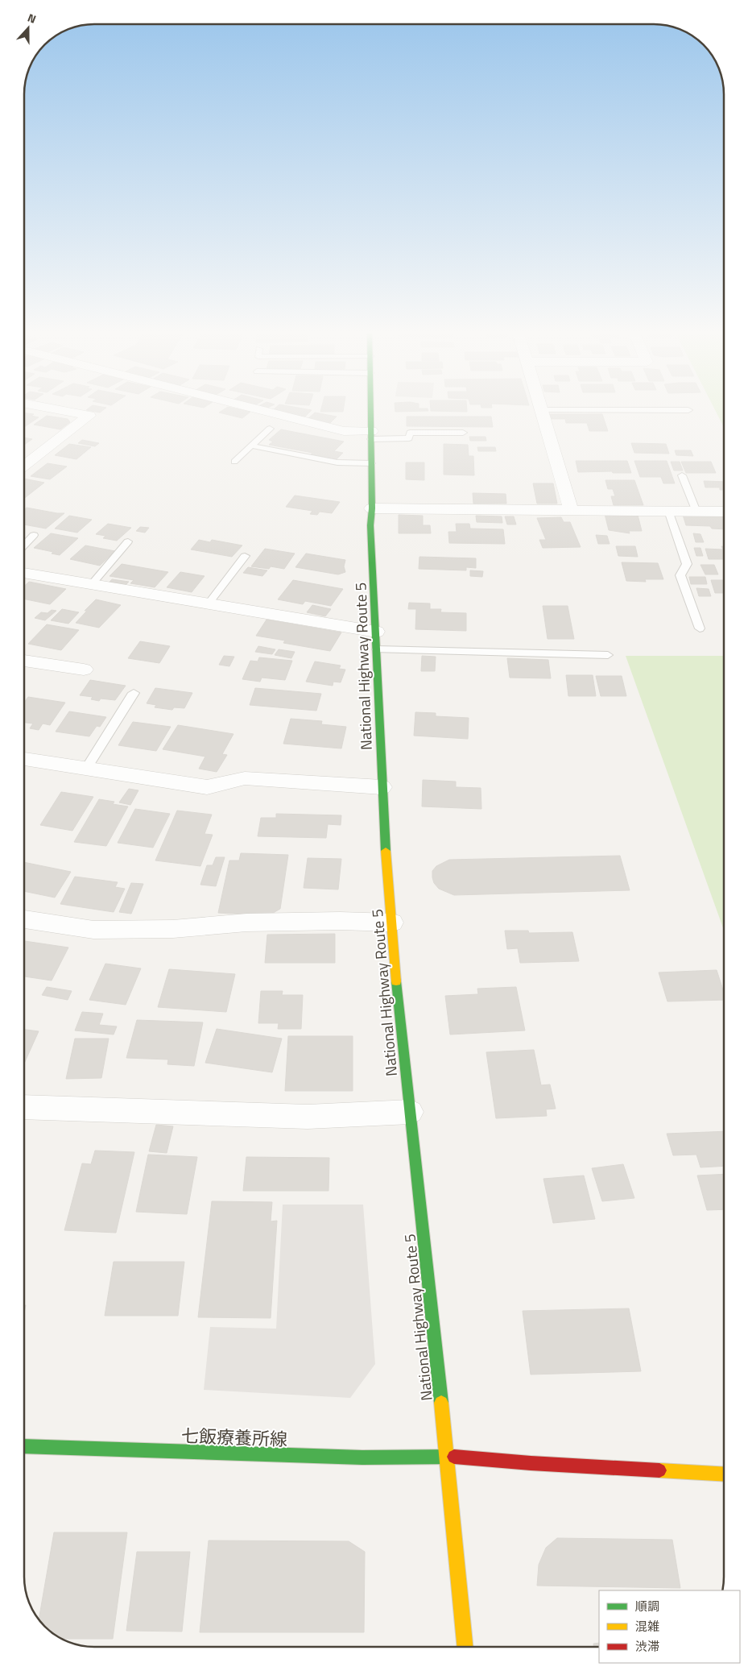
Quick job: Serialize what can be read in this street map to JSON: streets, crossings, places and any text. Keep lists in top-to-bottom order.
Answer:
{
  "streets": {
    "main road": ["National Highway Route 5", "七飯療養所線"]
  },
  "crossings": [
    ["National Highway Route 5", "七飯療養所線"]
  ],
  "legend": ["順調", "混雑", "渋滞"],
  "north": "top"
}
